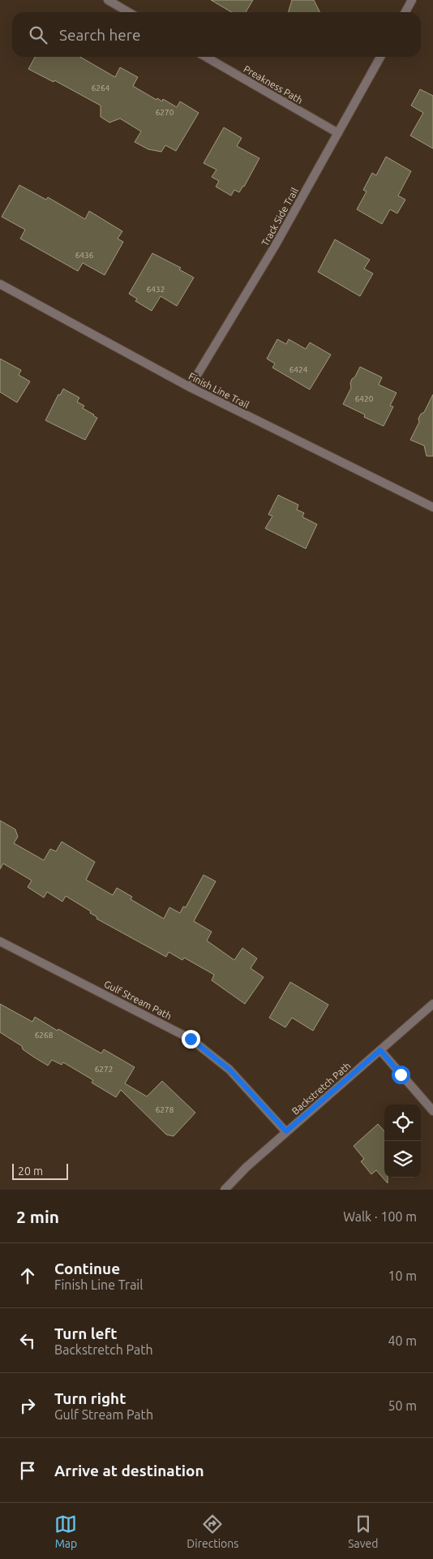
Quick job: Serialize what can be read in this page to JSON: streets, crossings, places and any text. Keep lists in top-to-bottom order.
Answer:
{
  "streets": {
    "street": [
      "Preakness Path",
      "Track Side Trail",
      "Finish Line Trail",
      "Gulf Stream Path",
      "Backstretch Path"
    ]
  },
  "crossings": [
    ["Preakness Path", "Track Side Trail"],
    ["Track Side Trail", "Finish Line Trail"],
    ["Gulf Stream Path", "Backstretch Path"]
  ],
  "house_numbers": [
    "6264",
    "6270",
    "6436",
    "6432",
    "6424",
    "6420",
    "6268",
    "6272",
    "6278"
  ],
  "scale_bar": "20 m",
  "page": {
    "search": "Search here",
    "scale": "20 m",
    "heading": ["2 min", "Walk · 100 m"],
    "list": [
      ["Continue", "Finish Line Trail", "10 m"],
      ["Turn left", "Backstretch Path", "40 m"],
      ["Turn right", "Gulf Stream Path", "50 m"],
      "Arrive at destination"
    ],
    "nav": ["Map", "Directions", "Saved"]
  }
}
